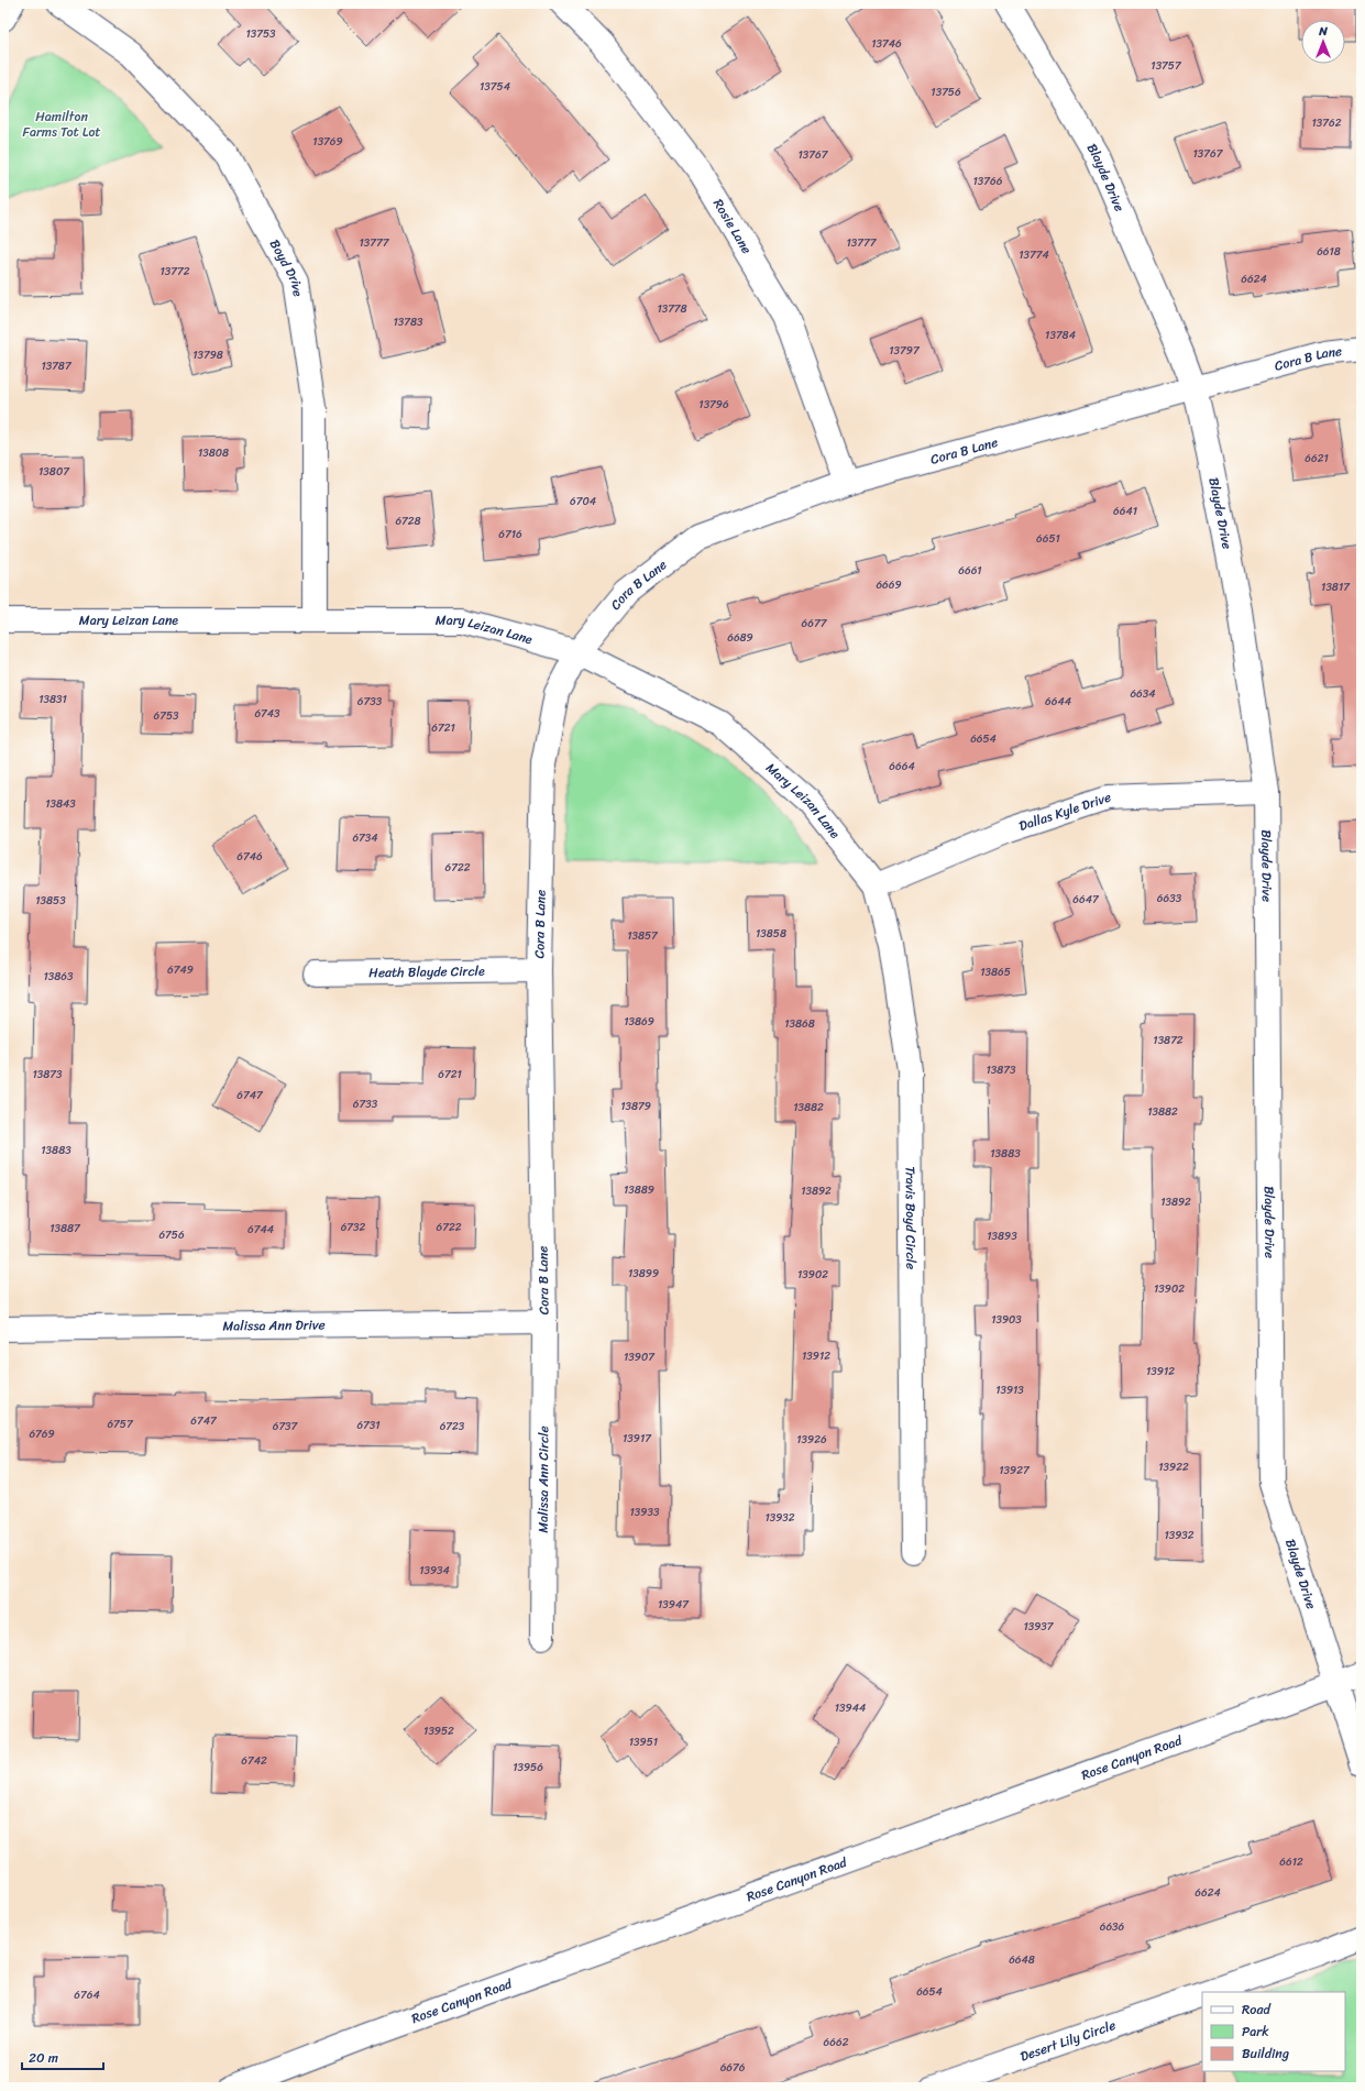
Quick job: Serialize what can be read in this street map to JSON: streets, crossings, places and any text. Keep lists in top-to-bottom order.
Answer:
{
  "streets": {
    "street": [
      "Blayde Drive",
      "Rosie Lane",
      "Boyd Drive",
      "Cora B Lane",
      "Mary Leizan Lane",
      "Dallas Kyle Drive",
      "Heath Blayde Circle",
      "Travis Boyd Circle",
      "Malissa Ann Drive",
      "Malissa Ann Circle",
      "Rose Canyon Road",
      "Desert Lily Circle"
    ]
  },
  "crossings": [
    ["Blayde Drive", "Cora B Lane"],
    ["Blayde Drive", "Dallas Kyle Drive"],
    ["Blayde Drive", "Rose Canyon Road"],
    ["Rosie Lane", "Cora B Lane"],
    ["Boyd Drive", "Mary Leizan Lane"],
    ["Cora B Lane", "Mary Leizan Lane"],
    ["Cora B Lane", "Heath Blayde Circle"],
    ["Cora B Lane", "Malissa Ann Drive"],
    ["Cora B Lane", "Malissa Ann Circle"],
    ["Mary Leizan Lane", "Dallas Kyle Drive"],
    ["Mary Leizan Lane", "Travis Boyd Circle"],
    ["Dallas Kyle Drive", "Travis Boyd Circle"],
    ["Malissa Ann Drive", "Malissa Ann Circle"]
  ],
  "parks": ["Hamilton Farms Tot Lot"],
  "house_numbers": [
    "13753",
    "13746",
    "13757",
    "13754",
    "13756",
    "13762",
    "13769",
    "13767",
    "13767",
    "13766",
    "13777",
    "13777",
    "6618",
    "13774",
    "13772",
    "6624",
    "13778",
    "13783",
    "13784",
    "13797",
    "13798",
    "13787",
    "13796",
    "13808",
    "6621",
    "13807",
    "6704",
    "6641",
    "6728",
    "6716",
    "6651",
    "6661",
    "6669",
    "13817",
    "6677",
    "6689",
    "6634",
    "13831",
    "6733",
    "6644",
    "6743",
    "6753",
    "6721",
    "6654",
    "6664",
    "13843",
    "6734",
    "6746",
    "6722",
    "6633",
    "6647",
    "13853",
    "13858",
    "13857",
    "6749",
    "13865",
    "13863",
    "13869",
    "13868",
    "13872",
    "13873",
    "13873",
    "6721",
    "6747",
    "6733",
    "13879",
    "13882",
    "13882",
    "13883",
    "13883",
    "13889",
    "13892",
    "13892",
    "6732",
    "6722",
    "13887",
    "6744",
    "6756",
    "13893",
    "13899",
    "13902",
    "13902",
    "13903",
    "13912",
    "13907",
    "13912",
    "13913",
    "6747",
    "6757",
    "6731",
    "6737",
    "6723",
    "6769",
    "13917",
    "13926",
    "13922",
    "13927",
    "13933",
    "13932",
    "13932",
    "13934",
    "13947",
    "13937",
    "13944",
    "13952",
    "13951",
    "6742",
    "13956",
    "6612",
    "6624",
    "6636",
    "6648",
    "6654",
    "6764",
    "6662",
    "6676"
  ],
  "legend": ["Road", "Park", "Building"],
  "scale_bar": "20 m",
  "north": "top"
}
